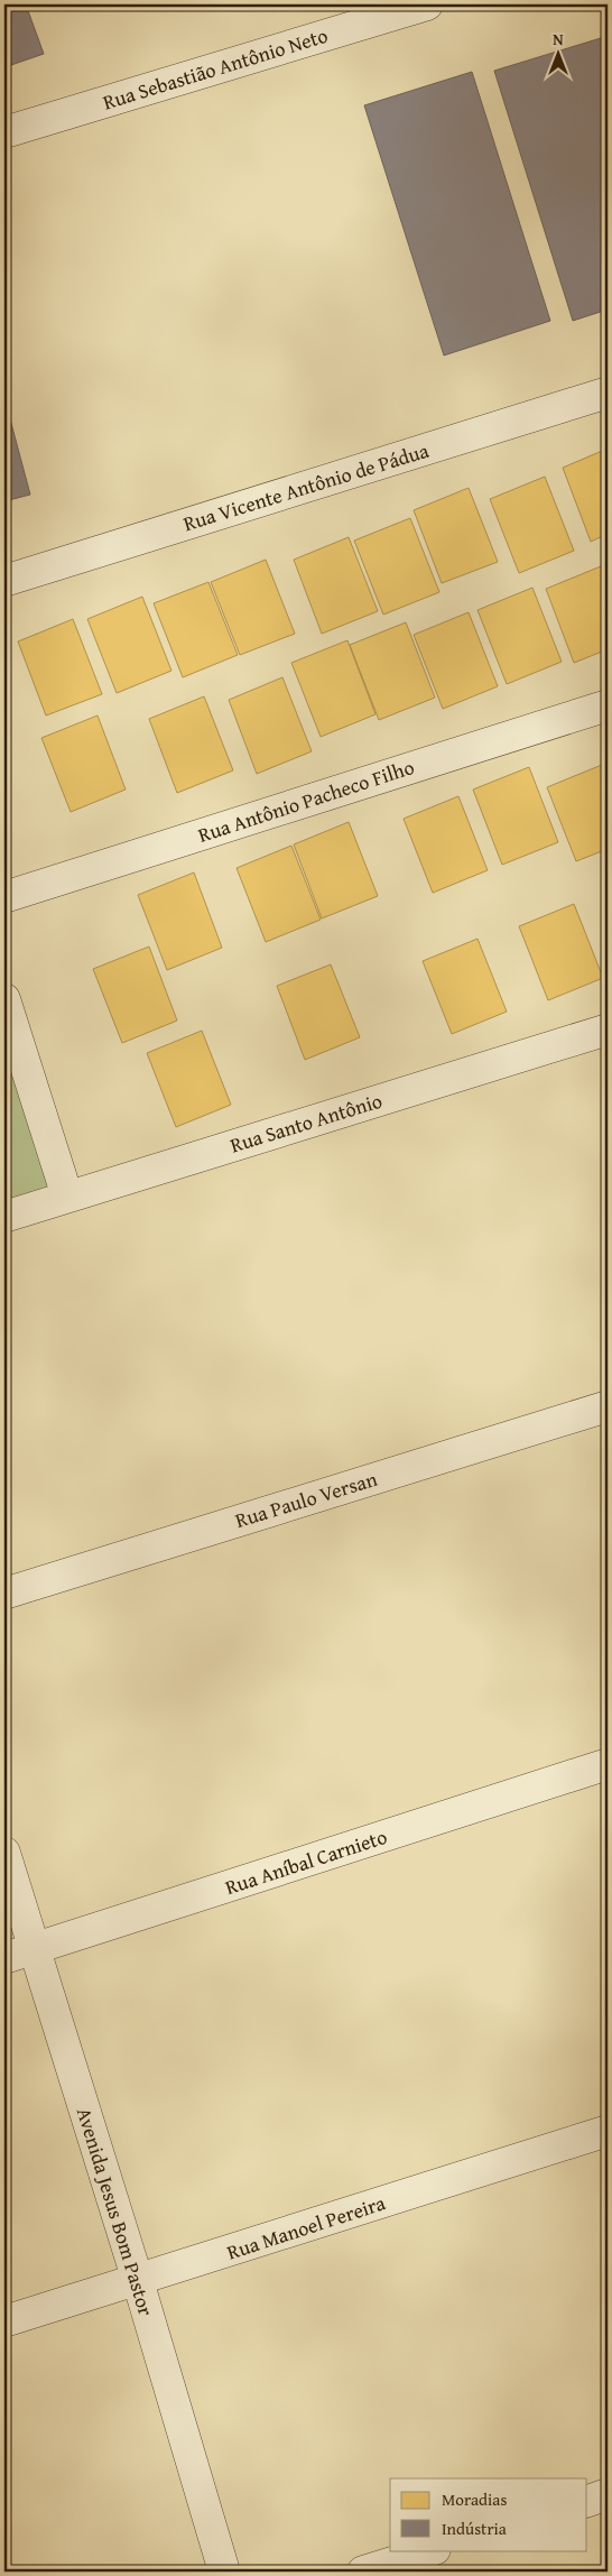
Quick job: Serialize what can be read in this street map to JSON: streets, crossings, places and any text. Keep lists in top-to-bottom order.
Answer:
{
  "streets": {
    "street": [
      "Rua Sebastião Antônio Neto",
      "Rua Vicente Antônio de Pádua",
      "Rua Antônio Pacheco Filho",
      "Rua Santo Antônio",
      "Rua Paulo Versan",
      "Rua Aníbal Carnieto",
      "Avenida Jesus Bom Pastor",
      "Rua Manoel Pereira"
    ]
  },
  "crossings": [
    ["Rua Aníbal Carnieto", "Avenida Jesus Bom Pastor"],
    ["Avenida Jesus Bom Pastor", "Rua Manoel Pereira"]
  ],
  "legend": ["Moradias", "Indústria"],
  "north": "top"
}
